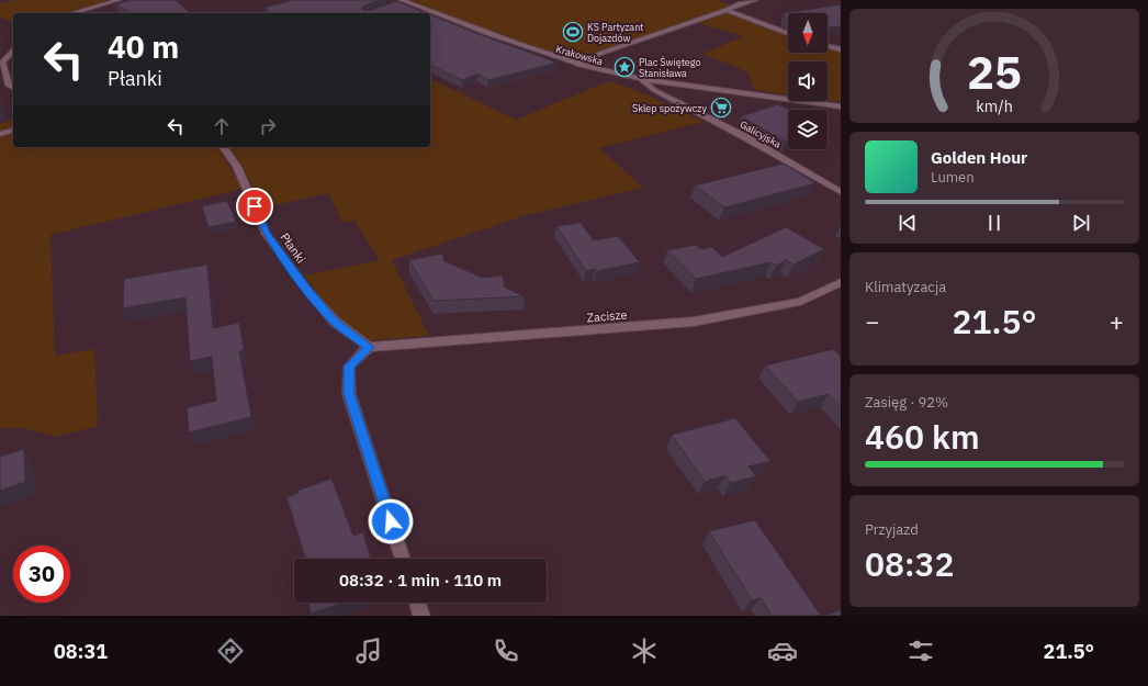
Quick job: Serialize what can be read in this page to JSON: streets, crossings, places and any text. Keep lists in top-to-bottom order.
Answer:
{
  "streets": {
    "street": [
      "Krakowska",
      "Galicyjska",
      "Płanki",
      "Zacisze"
    ]
  },
  "crossings": [
    ["Krakowska", "Galicyjska"],
    ["Płanki", "Zacisze"]
  ],
  "places": {
    "sports": ["KS Partyzant Dojazdów"],
    "place": ["Plac Świętego Stanisława"],
    "supermarket": ["Sklep spożywczy"]
  },
  "north": "bottom",
  "page": {
    "turn": ["40 m", "Płanki"],
    "song": ["Golden Hour", "Lumen"],
    "tile": [
      "Klimatyzacja",
      ["Zasięg · 92%", "460 km"],
      ["Przyjazd", "08:32"]
    ],
    "heat": ["−", "21.5°", "+"],
    "limit": "30",
    "trip": "08:32 · 1 min · 110 m",
    "tabs": ["08:31", "21.5°"],
    "gauge": ["25", "km/h"]
  }
}
